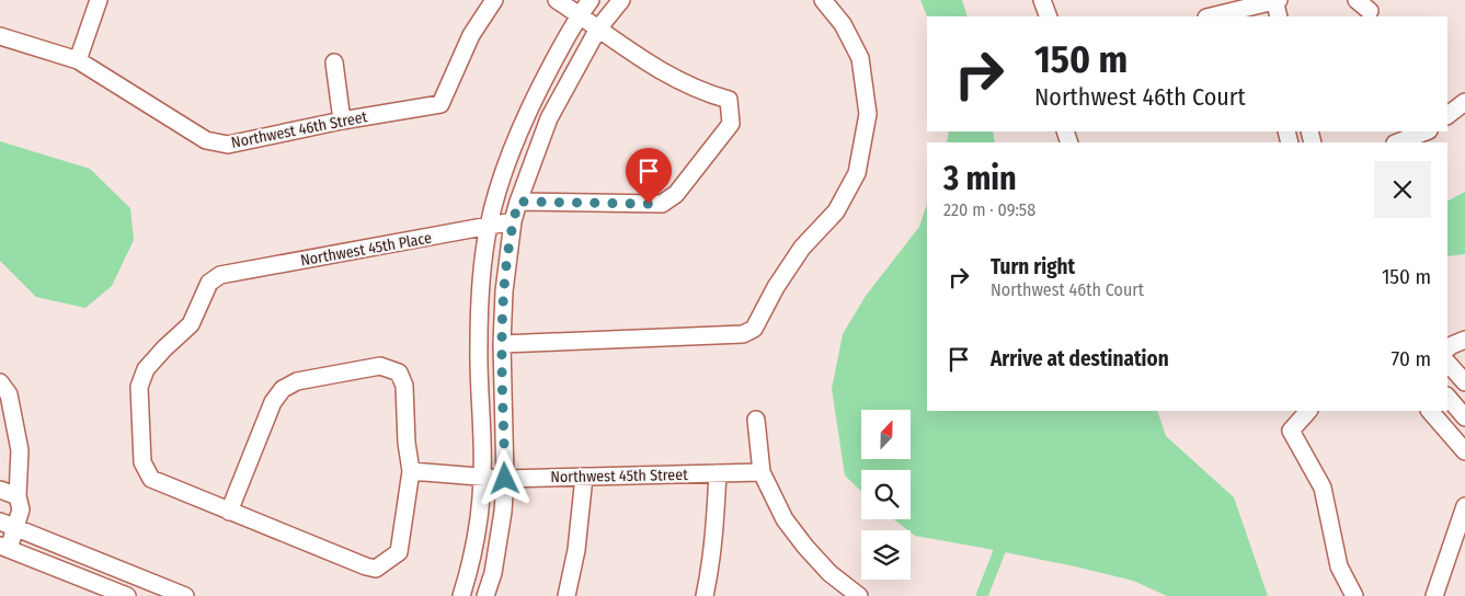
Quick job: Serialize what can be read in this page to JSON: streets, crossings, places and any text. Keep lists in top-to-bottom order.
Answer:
{
  "streets": {
    "street": ["Northwest 46th Street", "Northwest 45th Place", "Northwest 45th Street"]
  },
  "north": "top",
  "page": {
    "turn": ["150 m", "Northwest 46th Court"],
    "heading": ["3 min", "220 m · 09:58"],
    "list": [
      {
        "name": "Turn right",
        "note": "Northwest 46th Court",
        "value": "150 m"
      },
      {
        "name": "Arrive at destination",
        "value": "70 m"
      }
    ]
  }
}
